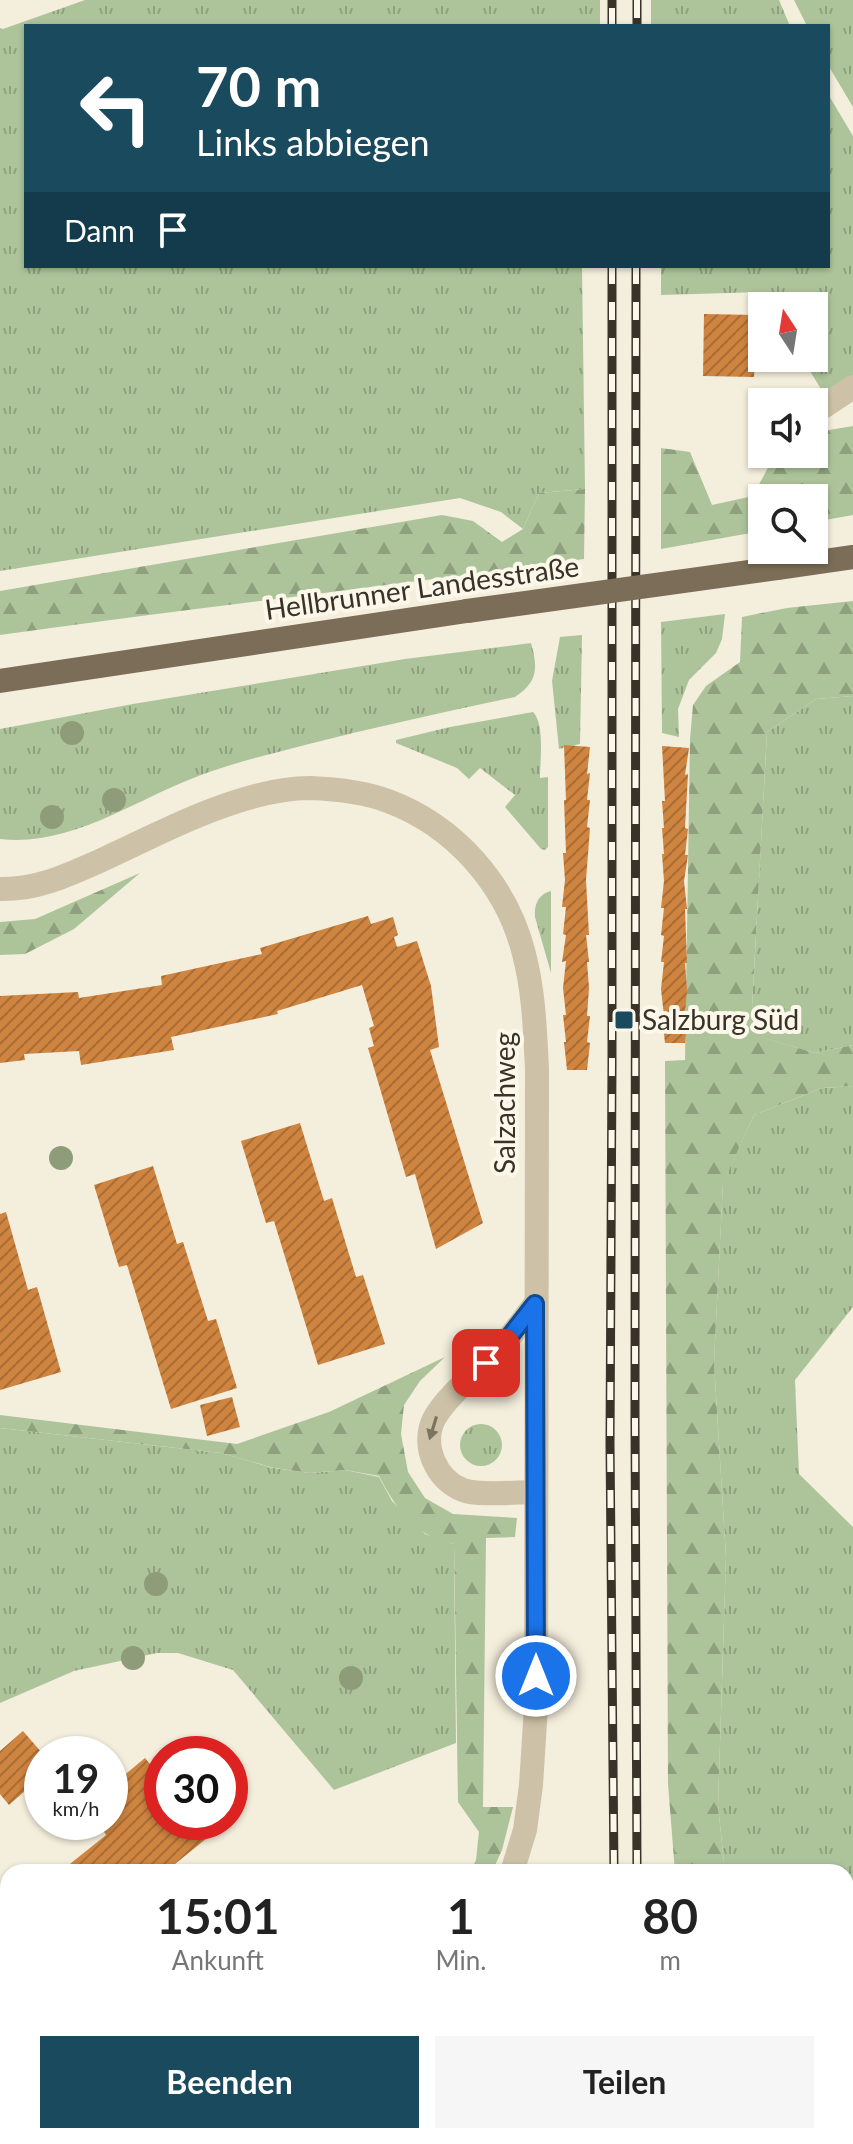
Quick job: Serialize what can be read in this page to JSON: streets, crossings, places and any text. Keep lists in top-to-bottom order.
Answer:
{
  "streets": {
    "main road": ["Hellbrunner Landesstraße"],
    "street": ["Salzachweg"]
  },
  "places": {
    "transit": ["Salzburg Süd"]
  },
  "north": "top",
  "page": {
    "turn": ["70 m", "Links abbiegen"],
    "then": "Dann",
    "speed": "19 km/h",
    "limit": "30",
    "eta": [
      "15:01",
      "Ankunft",
      "1",
      "Min.",
      "80",
      "m"
    ],
    "buttons": ["Beenden", "Teilen"]
  }
}
